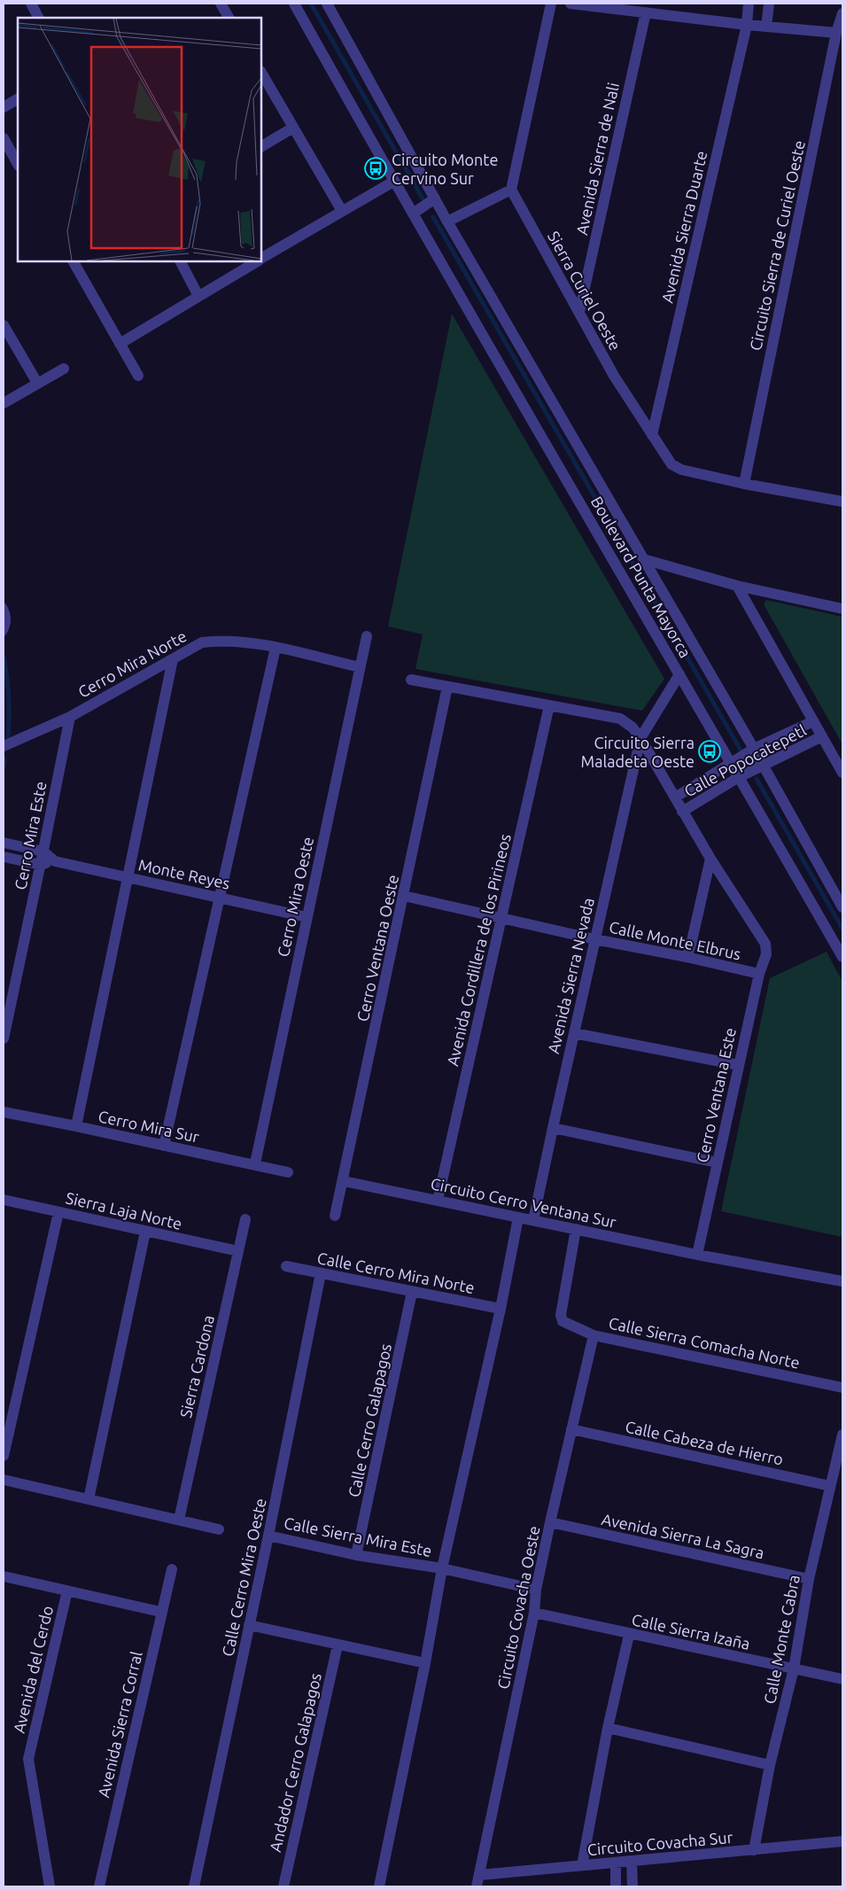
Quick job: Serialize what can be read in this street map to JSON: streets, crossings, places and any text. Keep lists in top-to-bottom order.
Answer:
{
  "streets": {
    "street": [
      "Avenida Sierra de Nali",
      "Avenida Sierra Duarte",
      "Circuito Sierra de Curiel Oeste",
      "Sierra Curiel Oeste",
      "Boulevard Punta Mayorca",
      "Cerro Mira Norte",
      "Calle Popocatepetl",
      "Cerro Mira Este",
      "Monte Reyes",
      "Cerro Mira Oeste",
      "Calle Monte Elbrus",
      "Cerro Ventana Oeste",
      "Avenida Cordillera de los Pirineos",
      "Avenida Sierra Nevada",
      "Cerro Ventana Este",
      "Cerro Mira Sur",
      "Circuito Cerro Ventana Sur",
      "Sierra Laja Norte",
      "Calle Cerro Mira Norte",
      "Calle Sierra Comacha Norte",
      "Sierra Cardona",
      "Calle Cerro Galapagos",
      "Calle Cabeza de Hierro",
      "Avenida Sierra La Sagra",
      "Calle Sierra Mira Este",
      "Calle Cerro Mira Oeste",
      "Circuito Covacha Oeste",
      "Calle Sierra Izaña",
      "Calle Monte Cabra",
      "Avenida del Cerdo",
      "Avenida Sierra Corral",
      "Andador Cerro Galapagos",
      "Circuito Covacha Sur"
    ]
  },
  "crossings": [
    ["Avenida Sierra de Nali", "Sierra Curiel Oeste"],
    ["Avenida Sierra Duarte", "Sierra Curiel Oeste"],
    ["Circuito Sierra de Curiel Oeste", "Sierra Curiel Oeste"],
    ["Boulevard Punta Mayorca", "Calle Popocatepetl"],
    ["Boulevard Punta Mayorca", "Avenida Sierra Nevada"],
    ["Cerro Mira Norte", "Cerro Mira Este"],
    ["Cerro Mira Norte", "Cerro Mira Oeste"],
    ["Cerro Mira Este", "Monte Reyes"],
    ["Monte Reyes", "Cerro Mira Oeste"],
    ["Cerro Mira Oeste", "Cerro Mira Sur"],
    ["Calle Monte Elbrus", "Cerro Ventana Oeste"],
    ["Calle Monte Elbrus", "Avenida Cordillera de los Pirineos"],
    ["Calle Monte Elbrus", "Avenida Sierra Nevada"],
    ["Calle Monte Elbrus", "Cerro Ventana Este"],
    ["Cerro Ventana Oeste", "Circuito Cerro Ventana Sur"],
    ["Avenida Cordillera de los Pirineos", "Circuito Cerro Ventana Sur"],
    ["Avenida Sierra Nevada", "Circuito Cerro Ventana Sur"],
    ["Cerro Ventana Este", "Circuito Cerro Ventana Sur"],
    ["Circuito Cerro Ventana Sur", "Calle Sierra Comacha Norte"],
    ["Sierra Laja Norte", "Sierra Cardona"],
    ["Calle Cerro Mira Norte", "Calle Cerro Galapagos"],
    ["Calle Cerro Mira Norte", "Calle Cerro Mira Oeste"],
    ["Calle Sierra Comacha Norte", "Circuito Covacha Oeste"],
    ["Calle Cerro Galapagos", "Calle Sierra Mira Este"],
    ["Calle Cabeza de Hierro", "Circuito Covacha Oeste"],
    ["Calle Cabeza de Hierro", "Calle Monte Cabra"],
    ["Avenida Sierra La Sagra", "Circuito Covacha Oeste"],
    ["Avenida Sierra La Sagra", "Calle Monte Cabra"],
    ["Calle Sierra Mira Este", "Calle Cerro Mira Oeste"],
    ["Calle Sierra Mira Este", "Circuito Covacha Oeste"],
    ["Circuito Covacha Oeste", "Calle Sierra Izaña"],
    ["Circuito Covacha Oeste", "Circuito Covacha Sur"],
    ["Calle Sierra Izaña", "Calle Monte Cabra"],
    ["Calle Monte Cabra", "Circuito Covacha Sur"]
  ],
  "places": {
    "bus stop": ["Circuito Monte Cervino Sur", "Circuito Sierra Maladeta Oeste"]
  }
}
